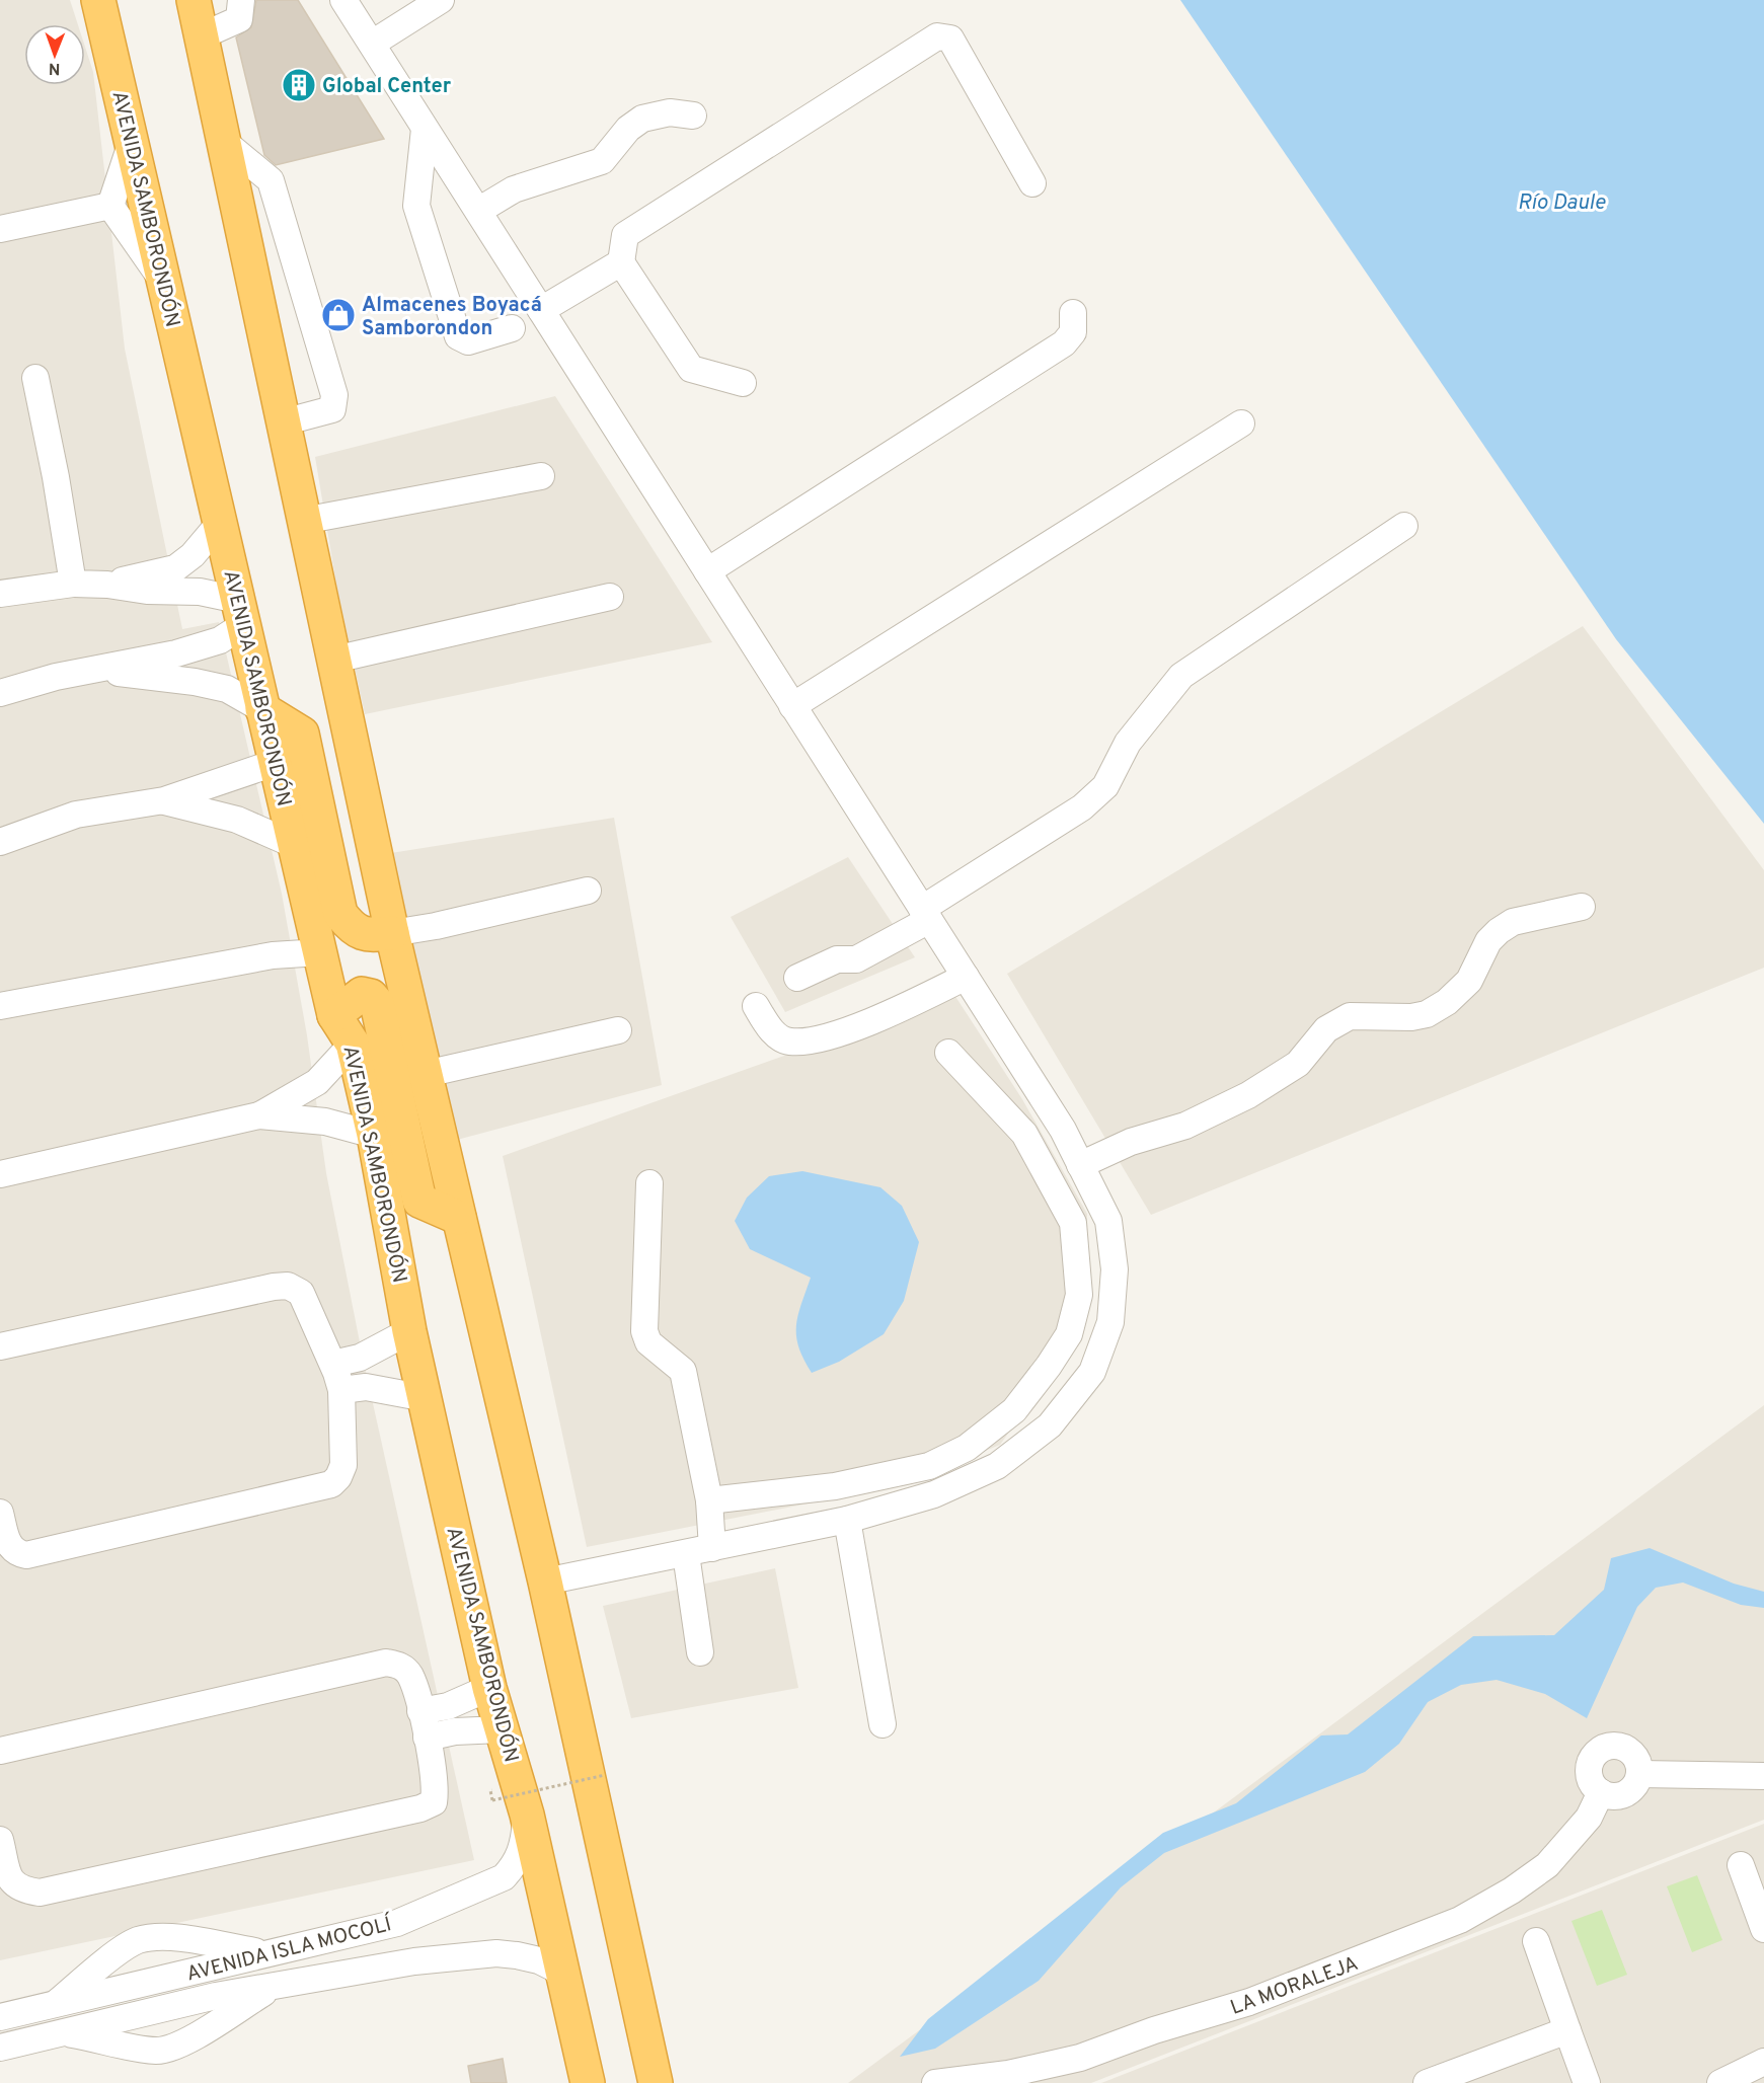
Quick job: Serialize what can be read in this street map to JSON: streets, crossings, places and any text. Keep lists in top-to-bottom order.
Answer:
{
  "streets": {
    "highway": ["AVENIDA SAMBORONDÓN"],
    "street": ["AVENIDA ISLA MOCOLÍ", "LA MORALEJA"]
  },
  "crossings": [
    ["AVENIDA SAMBORONDÓN", "AVENIDA ISLA MOCOLÍ"]
  ],
  "water": ["Río Daule"],
  "places": {
    "building": ["Global Center"],
    "shop": ["Almacenes Boyacá Samborondon"]
  },
  "north": "bottom"
}
